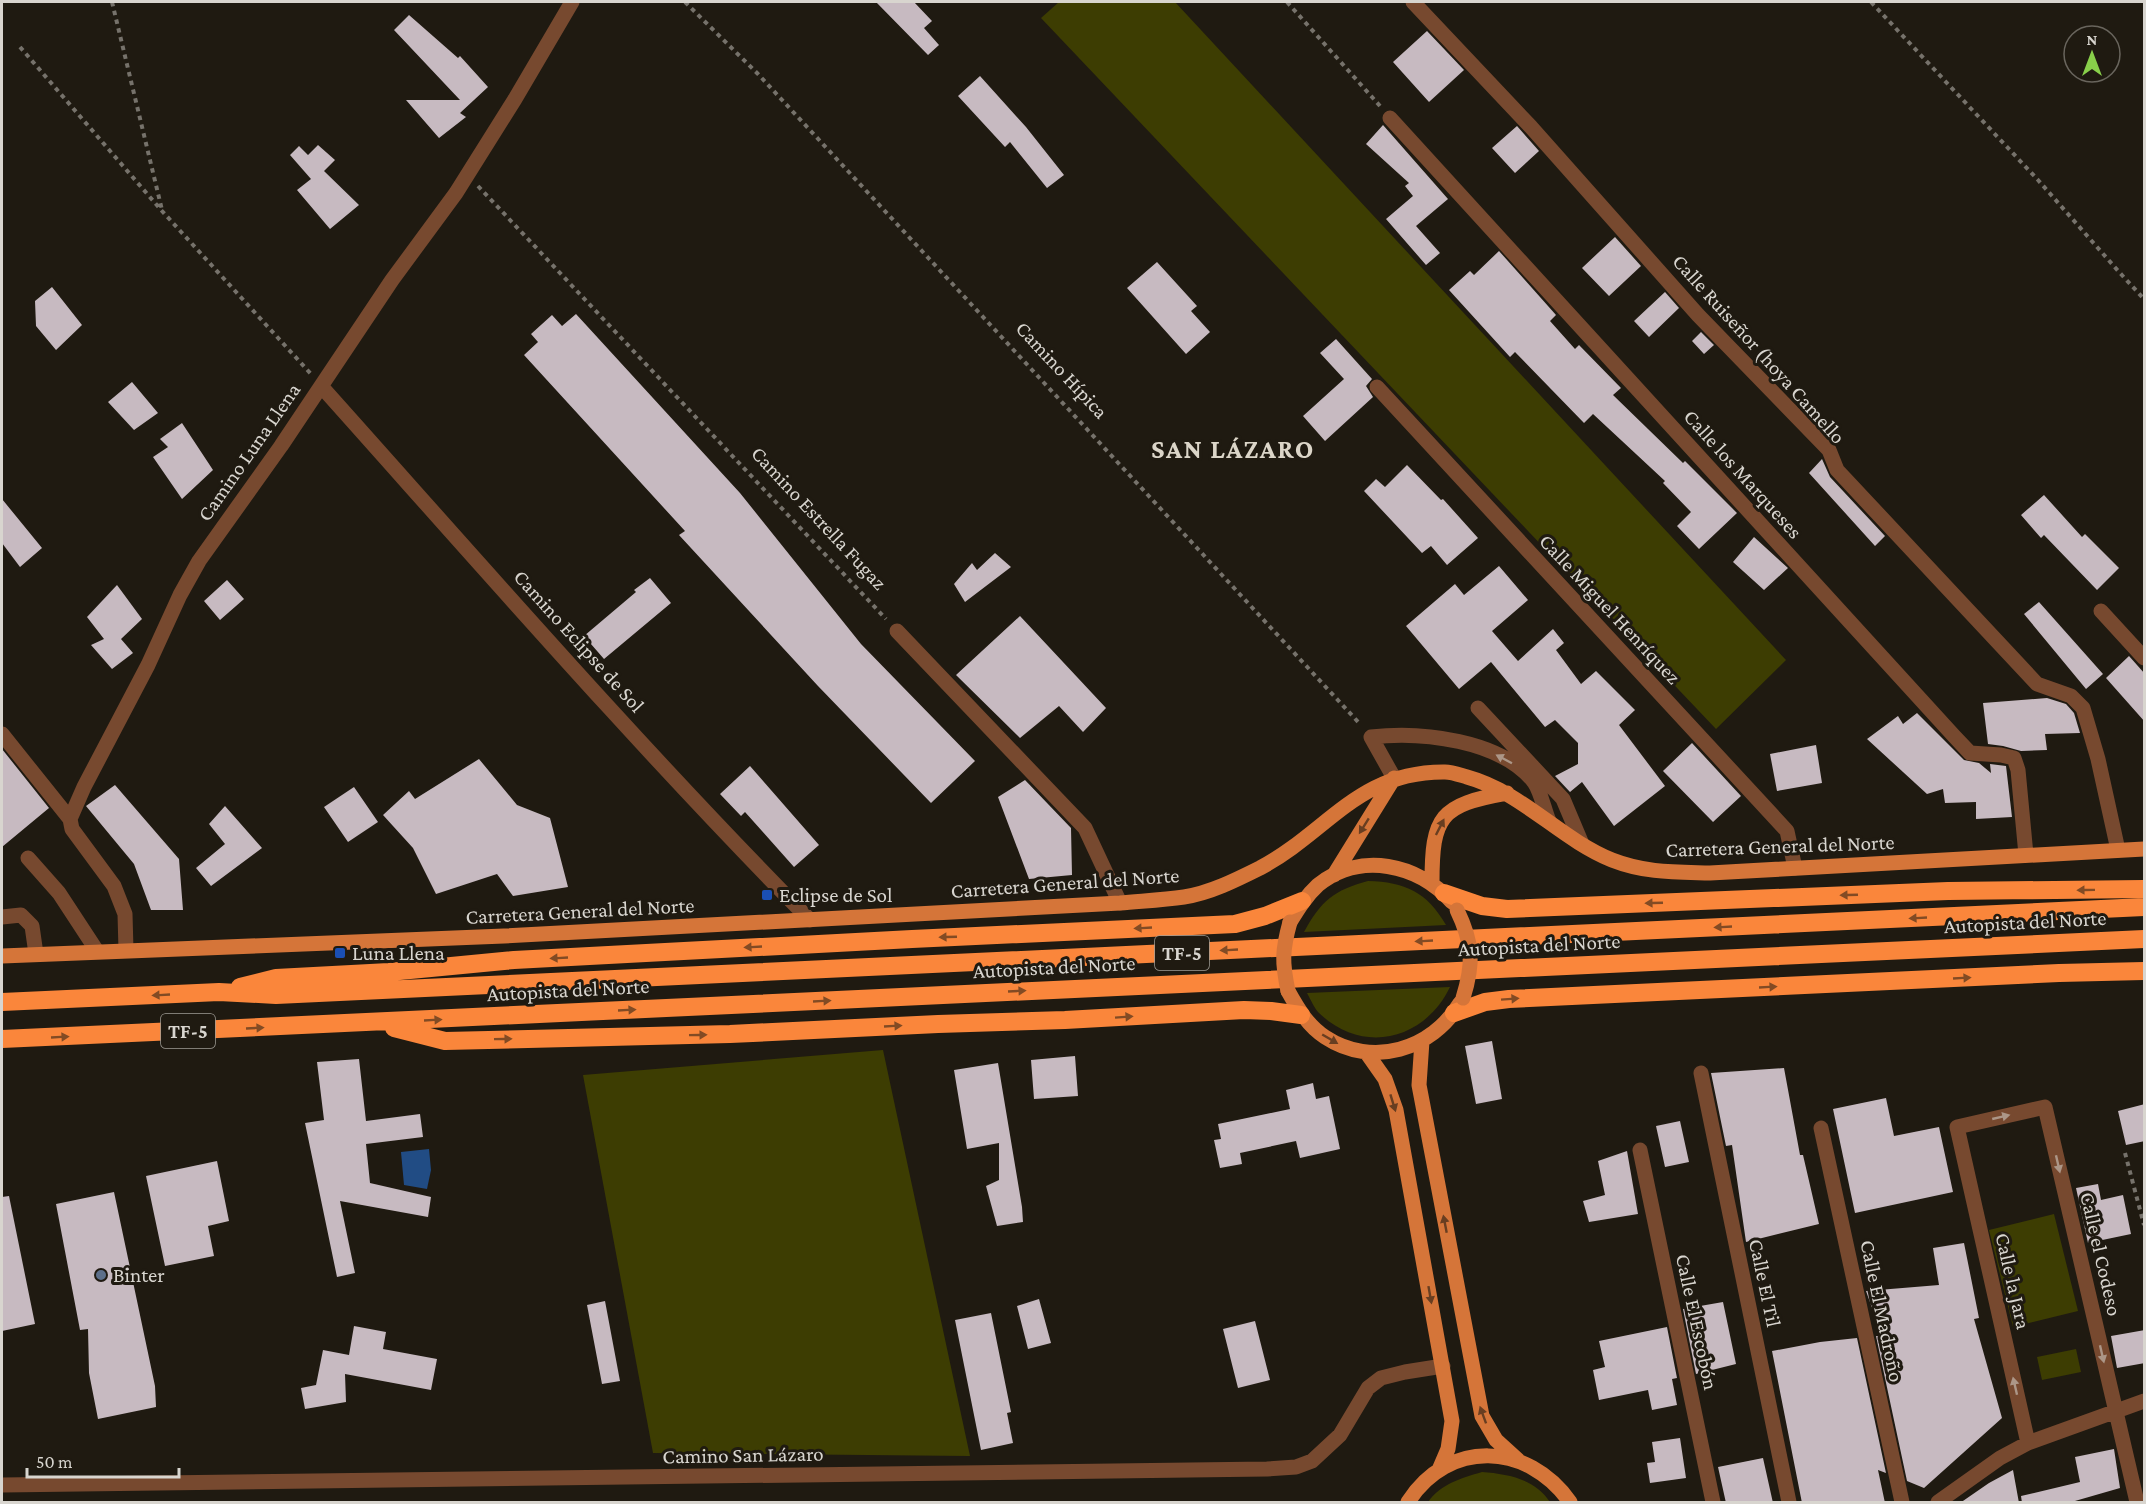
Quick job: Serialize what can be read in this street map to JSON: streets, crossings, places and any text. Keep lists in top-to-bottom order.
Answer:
{
  "streets": {
    "highway": ["Autopista del Norte", "TF-5"],
    "main road": ["Carretera General del Norte"],
    "street": [
      "Calle Ruiseñor (hoya Camello",
      "Camino Luna Llena",
      "Calle los Marqueses",
      "Calle Miguel Henríquez",
      "Camino Eclipse de Sol",
      "Calle el Codeso",
      "Calle la Jara",
      "Calle El Til",
      "Calle El Madroño",
      "Calle El Escobón",
      "Camino San Lázaro"
    ],
    "path": ["Camino Hípica", "Camino Estrella Fugaz"]
  },
  "crossings": [
    ["Calle Ruiseñor (hoya Camello", "Carretera General del Norte"],
    ["Camino Luna Llena", "Camino Estrella Fugaz"],
    ["Camino Luna Llena", "Camino Eclipse de Sol"],
    ["Calle los Marqueses", "Carretera General del Norte"],
    ["Calle Miguel Henríquez", "Carretera General del Norte"],
    ["Camino Eclipse de Sol", "Carretera General del Norte"],
    ["Calle el Codeso", "Calle la Jara"]
  ],
  "one_way": ["Calle el Codeso", "Calle la Jara"],
  "districts": ["SAN LÁZARO"],
  "places": {
    "transit": ["Eclipse de Sol", "Luna Llena"],
    "other": ["Binter"]
  },
  "scale_bar": "50 m",
  "north": "top"
}
